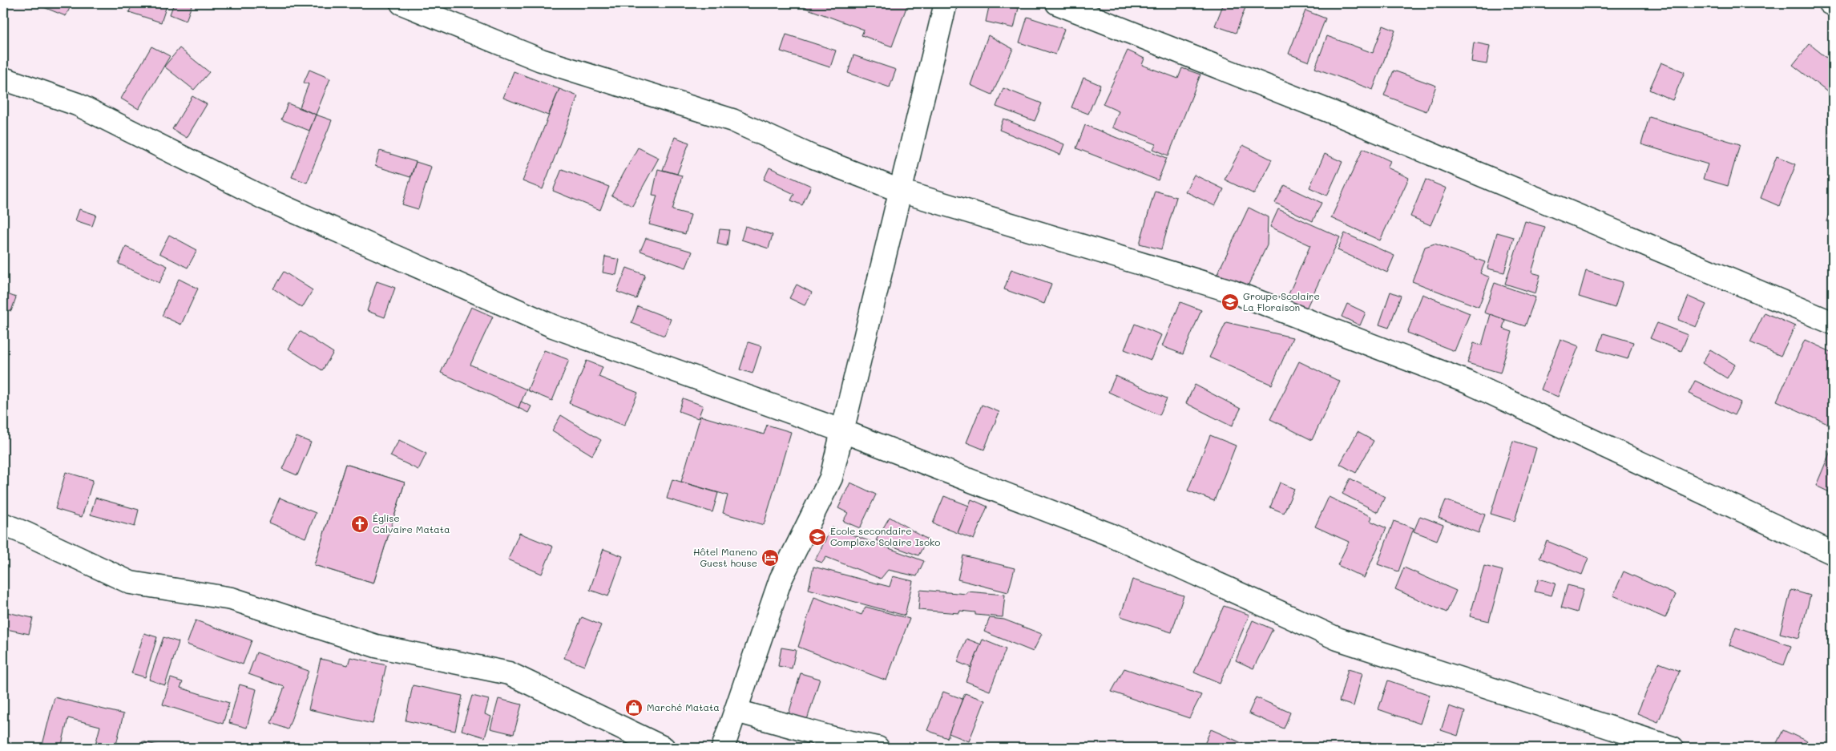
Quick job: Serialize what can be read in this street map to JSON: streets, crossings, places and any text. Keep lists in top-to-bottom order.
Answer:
{
  "places": {
    "school or university": ["Groupe Scolaire La Floraison", "Ecole secondaire Complexe Solaire Isoko"],
    "church": ["Église Calvaire Matata"],
    "hotel": ["Hôtel Maneno Guest house"],
    "shop": ["Marché Matata"]
  }
}
